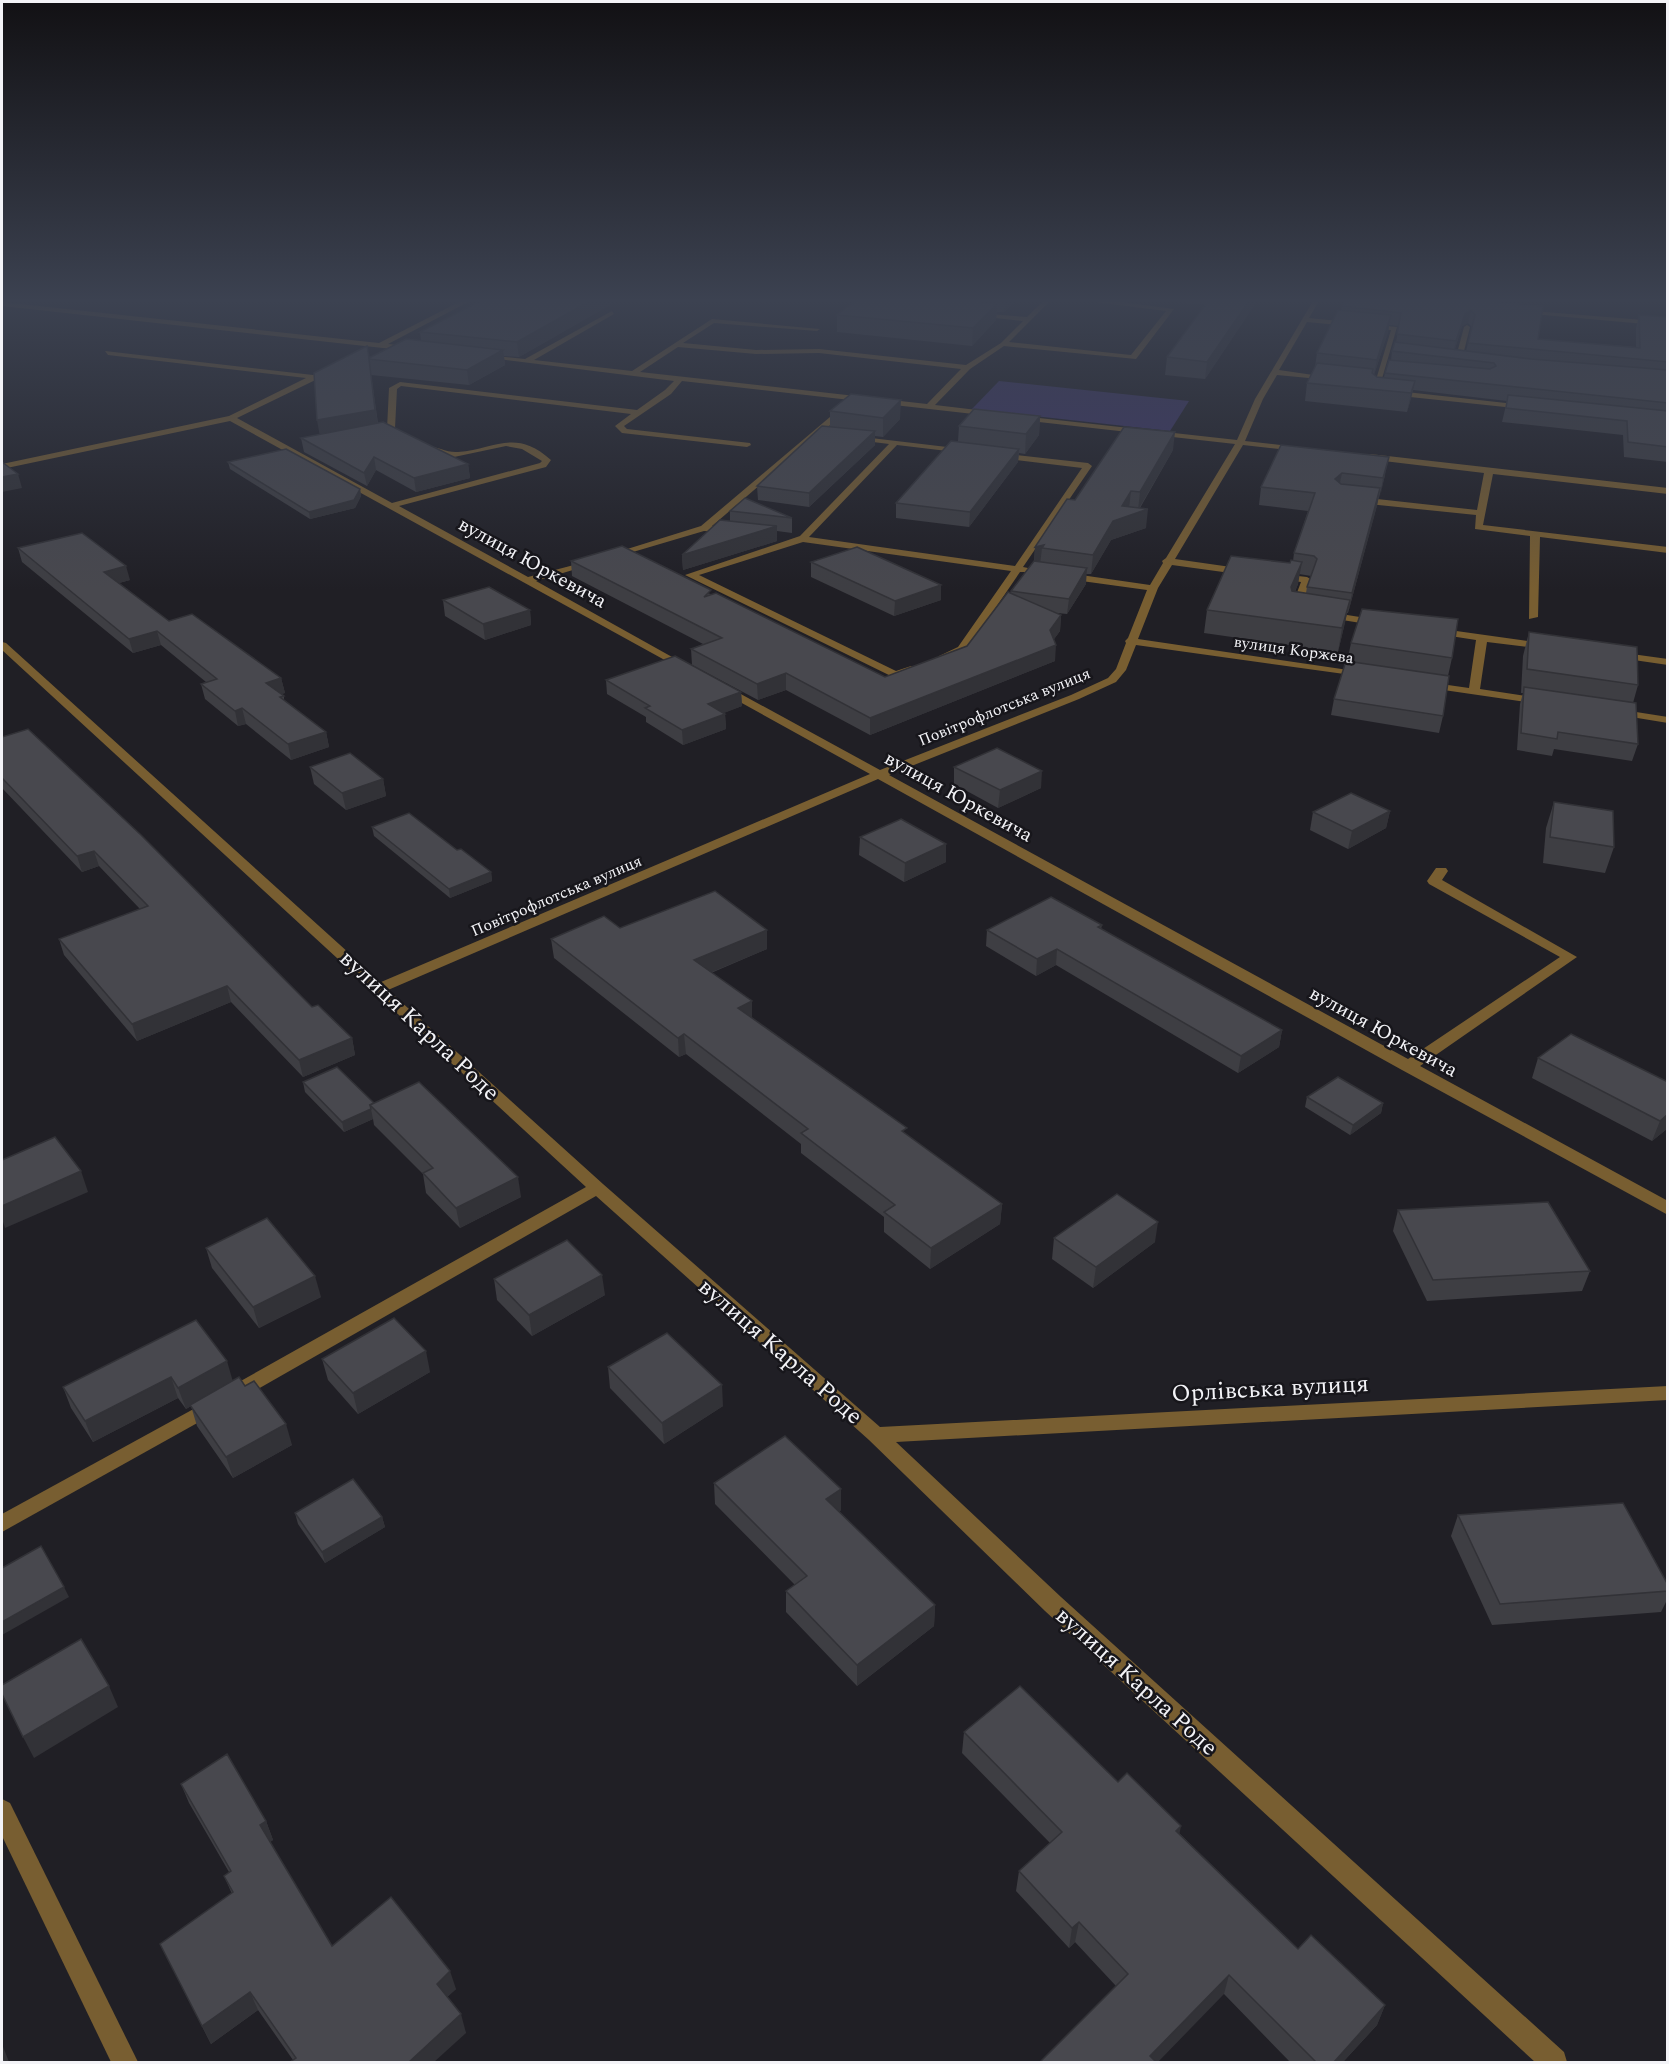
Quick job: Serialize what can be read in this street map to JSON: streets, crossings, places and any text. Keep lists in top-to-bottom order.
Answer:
{
  "streets": {
    "street": [
      "вулиця Юркевича",
      "вулиця Коржева",
      "Повітрофлотська вулиця",
      "вулиця Карла Роде",
      "Орлівська вулиця"
    ]
  },
  "crossings": [
    ["вулиця Юркевича", "Повітрофлотська вулиця"],
    ["вулиця Коржева", "Повітрофлотська вулиця"],
    ["Повітрофлотська вулиця", "вулиця Карла Роде"],
    ["вулиця Карла Роде", "Орлівська вулиця"]
  ]
}
